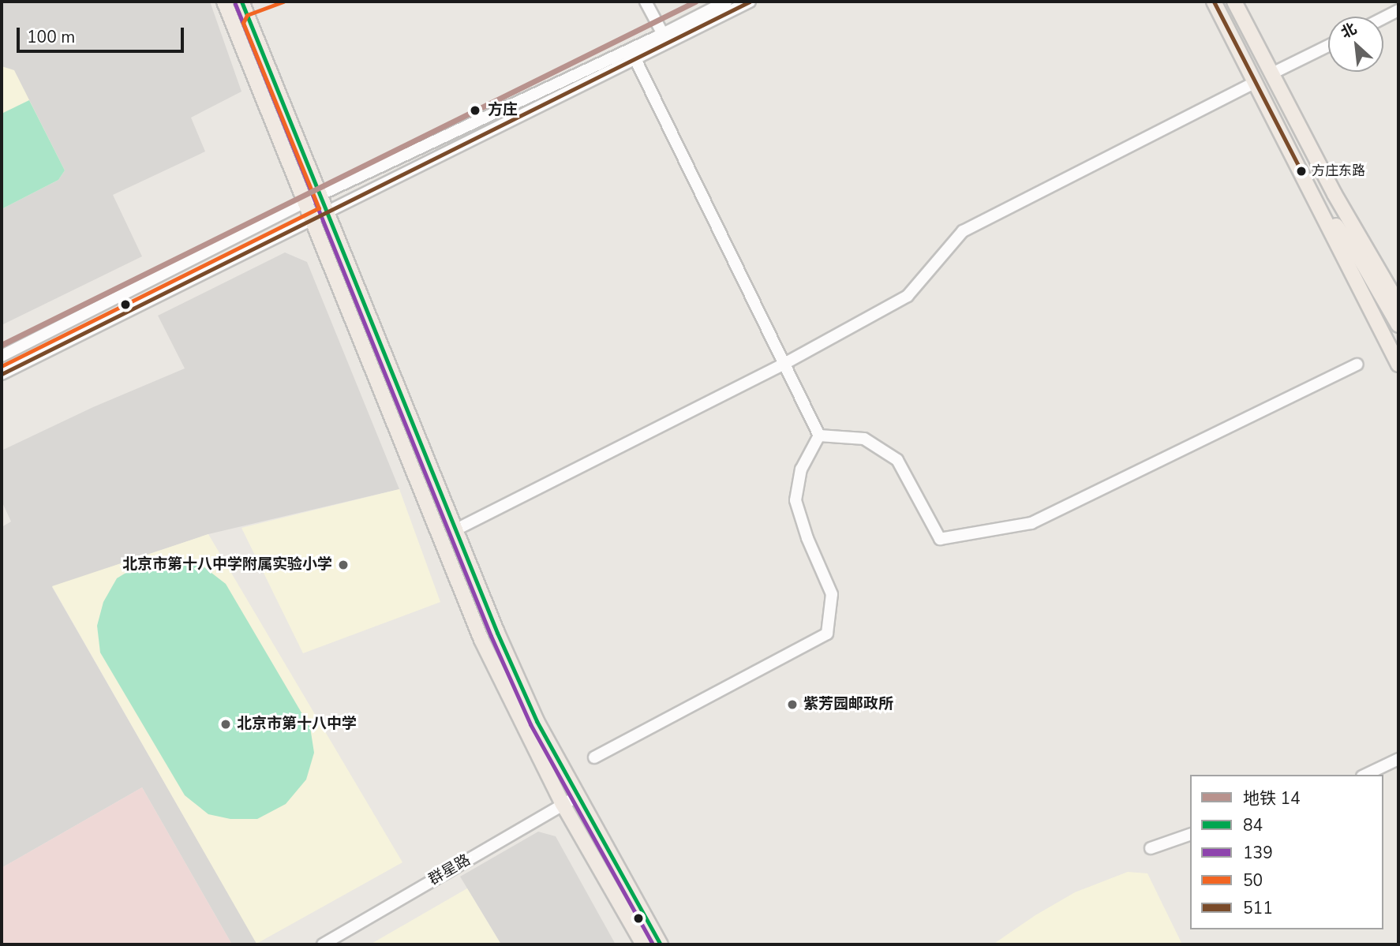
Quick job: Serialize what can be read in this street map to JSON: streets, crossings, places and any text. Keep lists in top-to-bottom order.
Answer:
{
  "streets": {
    "street": ["群星路"]
  },
  "places": [
    "方庄",
    "方庄东路",
    "北京市第十八中学附属实验小学",
    "紫芳园邮政所",
    "北京市第十八中学"
  ],
  "lines": [
    "metro line 14",
    "transit line 84",
    "transit line 50",
    "transit line 511",
    "transit line 139"
  ],
  "legend": [
    "地铁 14",
    "84",
    "139",
    "50",
    "511"
  ],
  "scale_bar": "100 m",
  "north": "top left"
}
